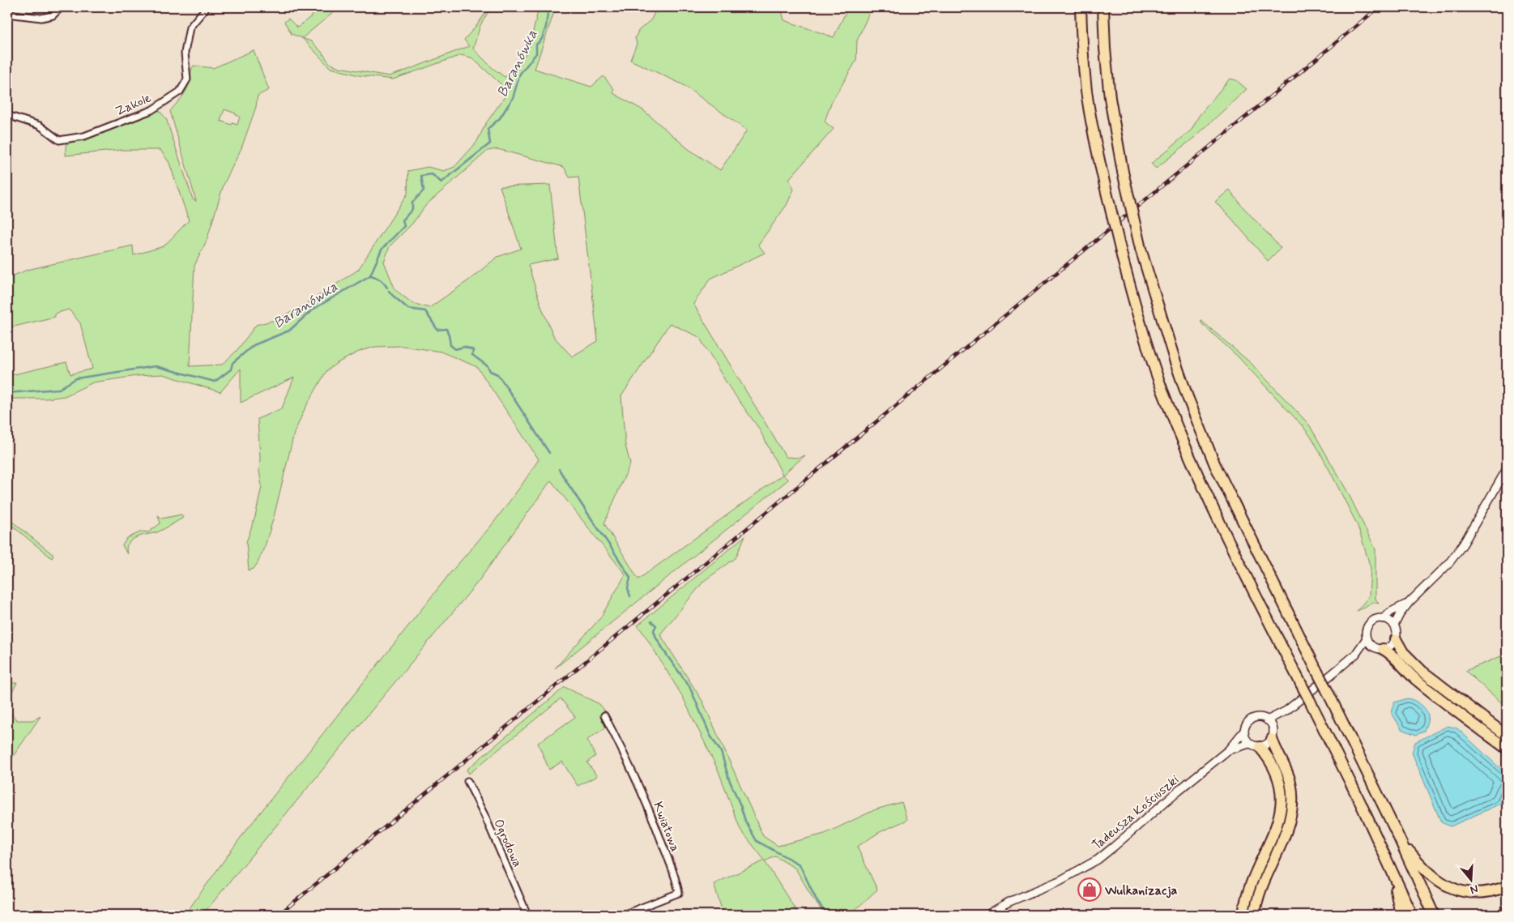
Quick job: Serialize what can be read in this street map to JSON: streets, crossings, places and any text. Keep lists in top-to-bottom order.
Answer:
{
  "streets": {
    "street": [
      "Zakole",
      "Tadeusza Kościuszki",
      "Kwiatowa",
      "Ogrodowa"
    ]
  },
  "water": ["Baranówka"],
  "places": {
    "shop": ["Wulkanizacja"]
  },
  "north": "bottom"
}
